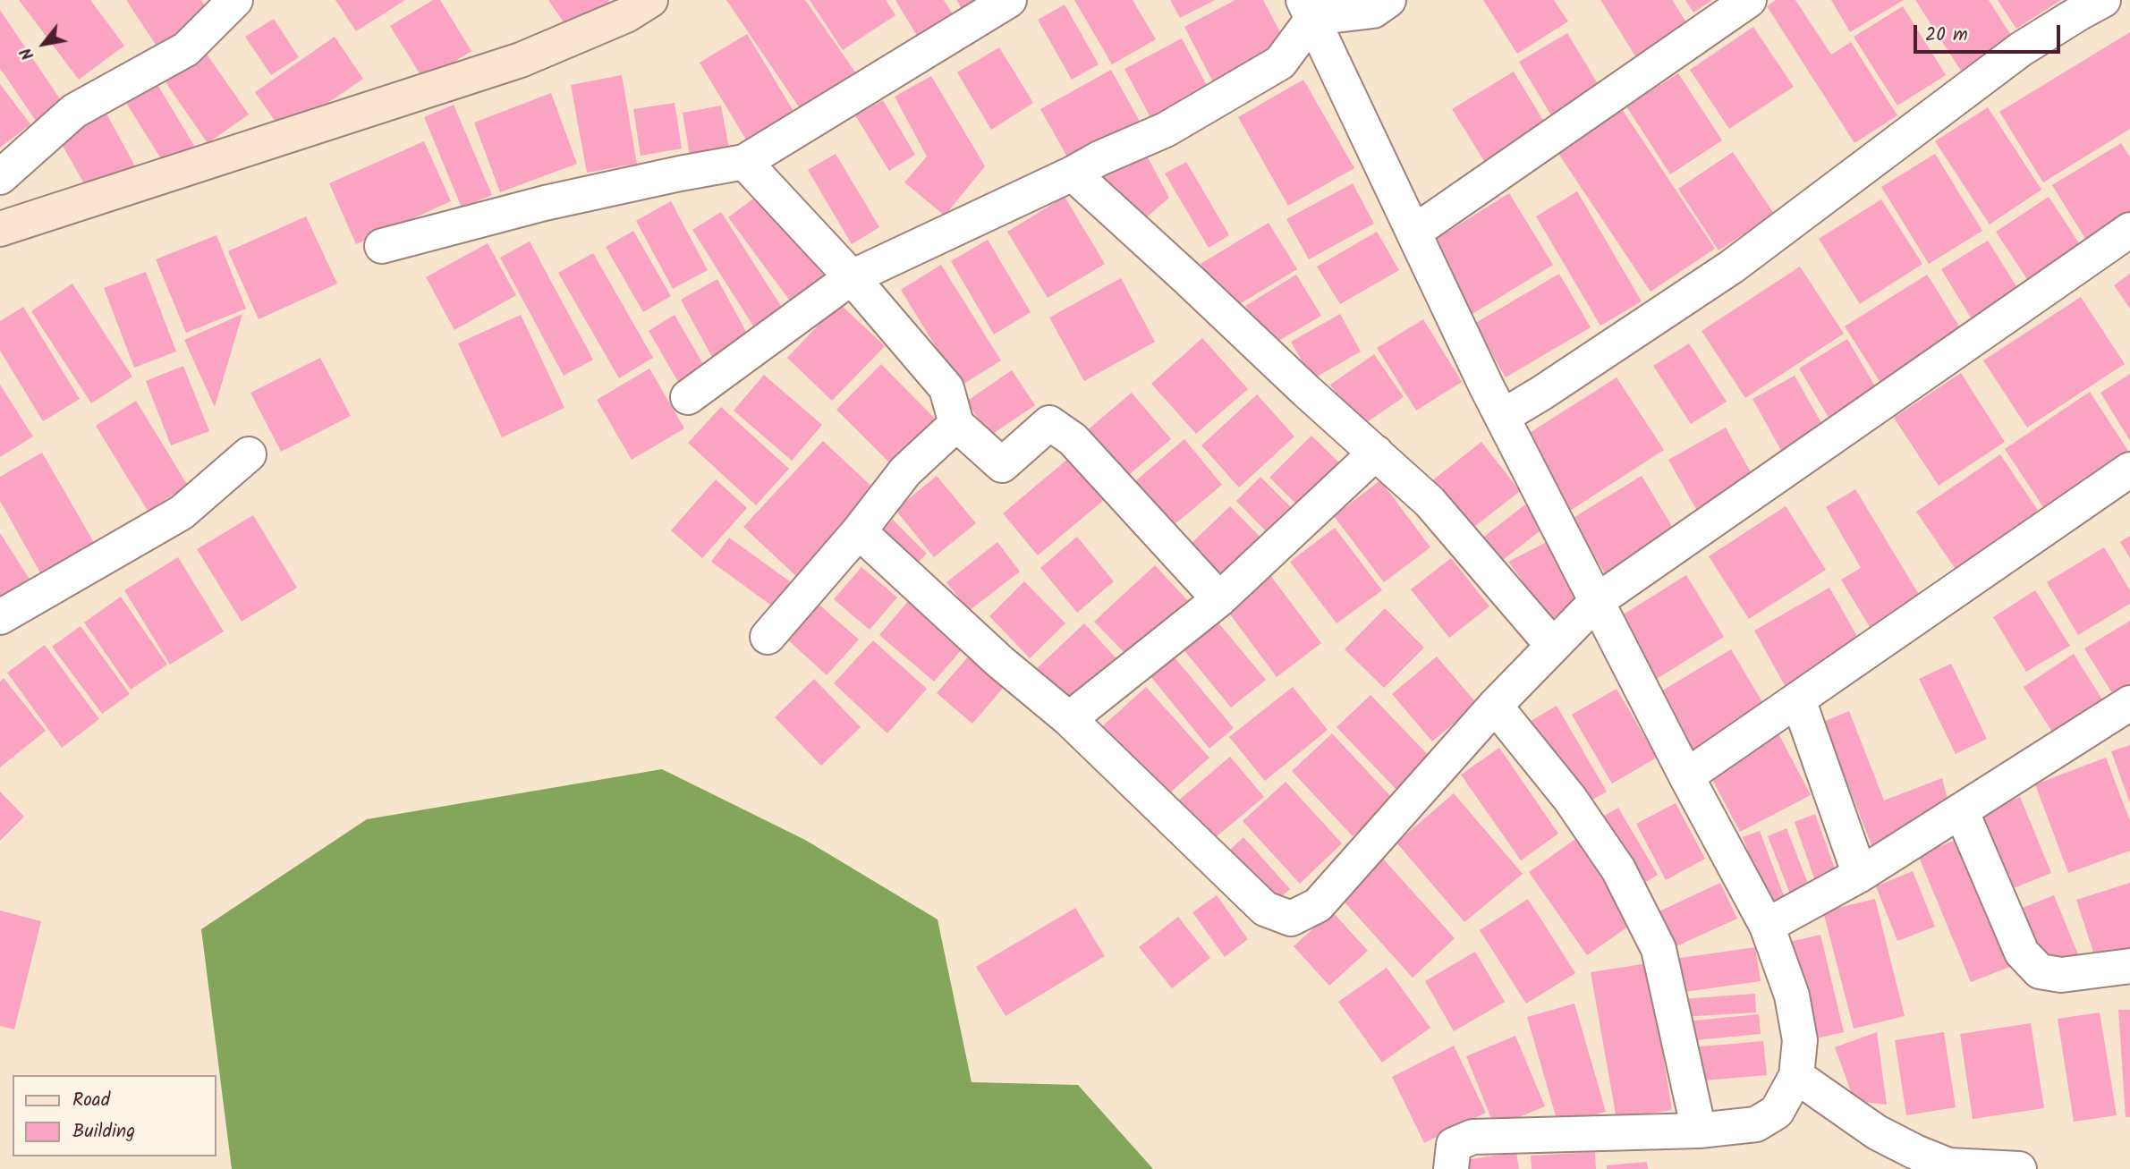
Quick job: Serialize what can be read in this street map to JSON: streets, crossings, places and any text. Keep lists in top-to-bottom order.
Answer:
{
  "legend": ["Road", "Building"],
  "scale_bar": "20 m",
  "north": "bottom left"
}
